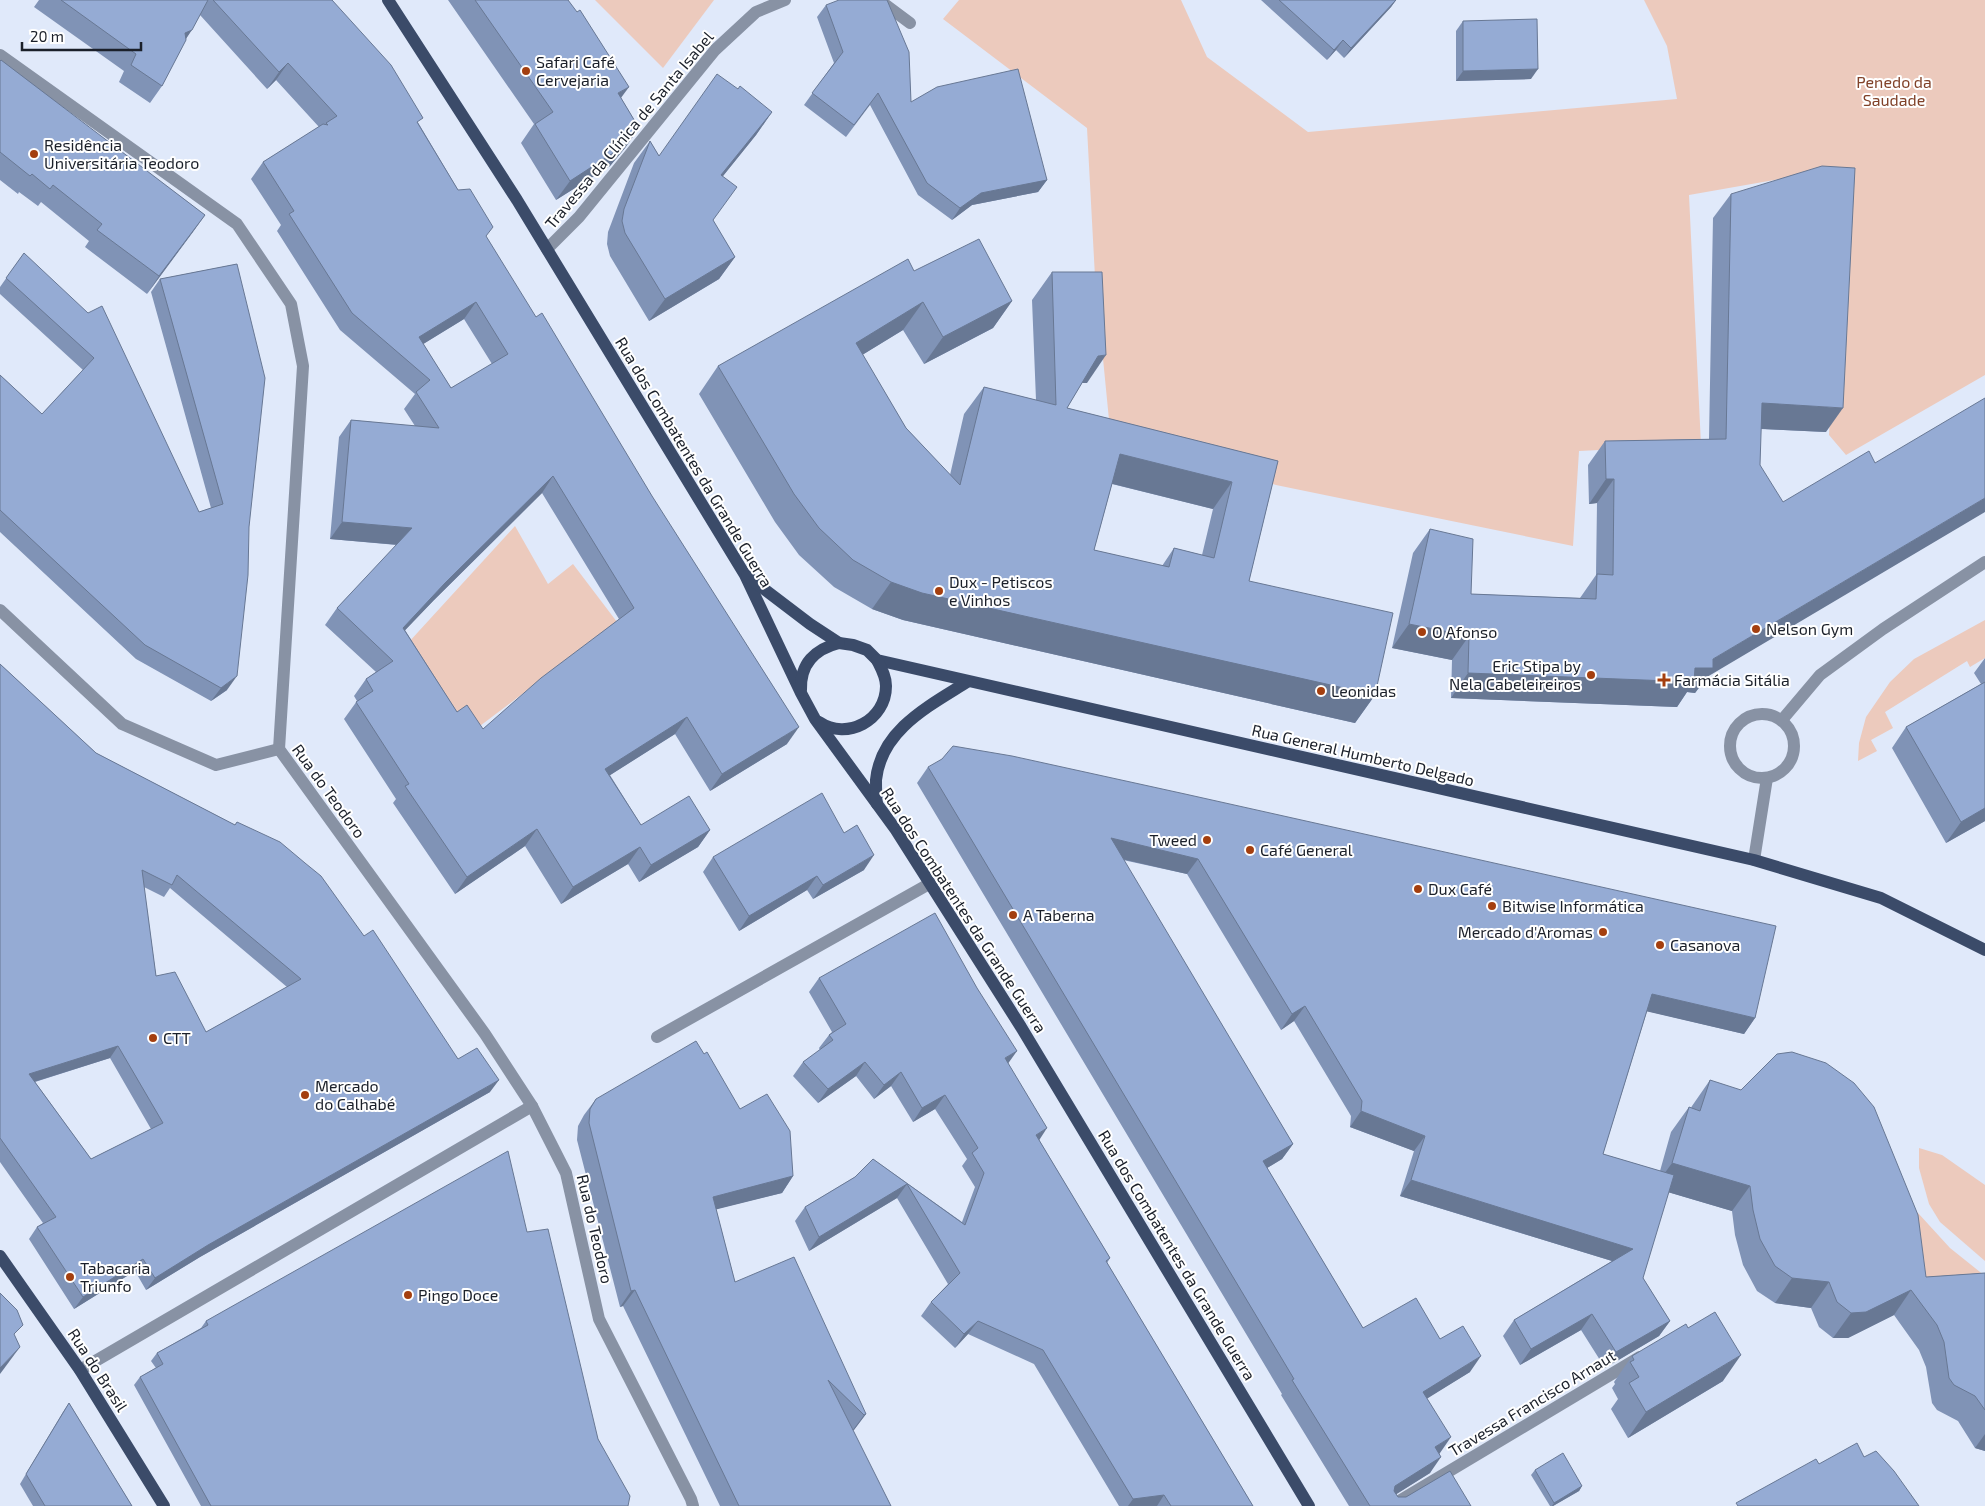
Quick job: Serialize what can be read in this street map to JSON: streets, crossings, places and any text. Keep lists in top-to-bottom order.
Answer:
{
  "streets": {
    "main road": ["Rua dos Combatentes da Grande Guerra", "Rua General Humberto Delgado", "Rua do Brasil"],
    "street": ["Travessa da Clínica de Santa Isabel", "Rua do Teodoro", "Travessa Francisco Arnaut"]
  },
  "crossings": [
    ["Travessa da Clínica de Santa Isabel", "Rua dos Combatentes da Grande Guerra"],
    ["Rua dos Combatentes da Grande Guerra", "Rua General Humberto Delgado"]
  ],
  "parks": ["Penedo da Saudade"],
  "places": {
    "other": [
      "Safari Café Cervejaria",
      "Residência Universitária Teodoro",
      "Dux - Petiscos e Vinhos",
      "Nelson Gym",
      "O Afonso",
      "Eric Stipa by Nela Cabeleireiros",
      "Leonidas",
      "Tweed",
      "Café General",
      "Dux Café",
      "Bitwise Informática",
      "A Taberna",
      "Mercado d'Aromas",
      "Casanova",
      "CTT",
      "Mercado do Calhabé",
      "Tabacaria Triunfo",
      "Pingo Doce"
    ],
    "health": ["Farmácia Sitália"]
  },
  "scale_bar": "20 m"
}
